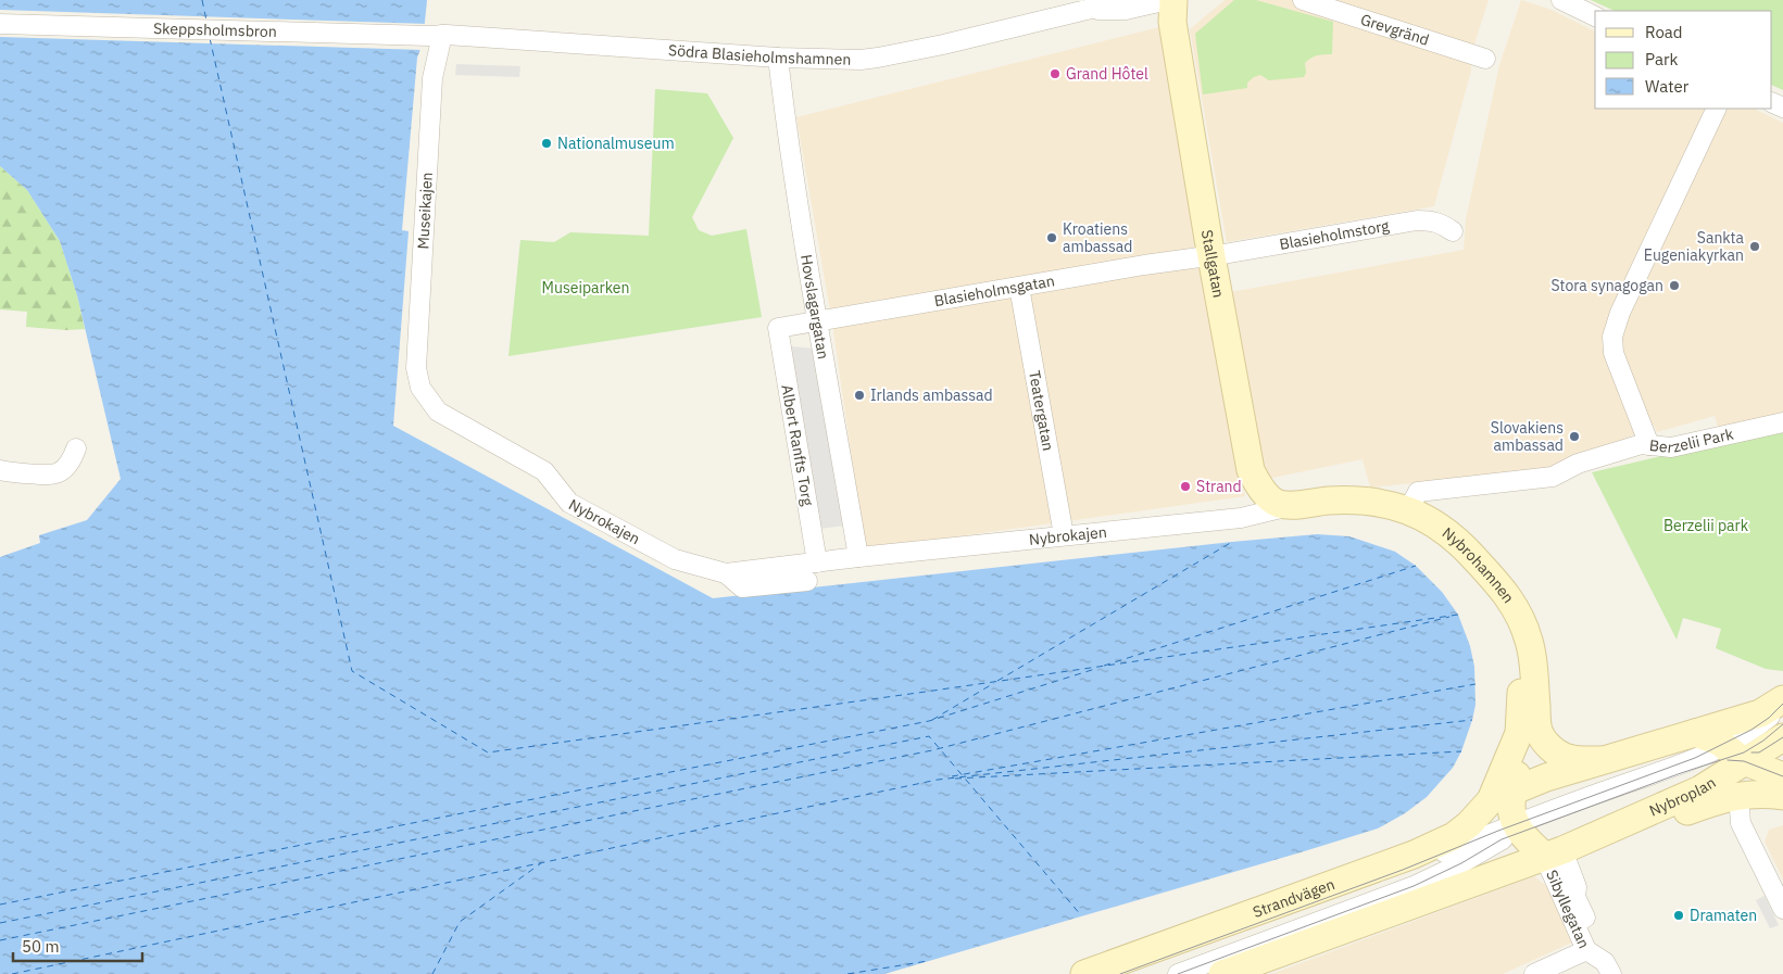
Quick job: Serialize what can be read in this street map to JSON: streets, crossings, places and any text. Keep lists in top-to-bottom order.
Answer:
{
  "streets": {
    "street": [
      "Grevgränd",
      "Skeppsholmsbron",
      "Södra Blasieholmshamnen",
      "Museikajen",
      "Blasieholmstorg",
      "Stallgatan",
      "Blasieholmsgatan",
      "Hovslagargatan",
      "Teatergatan",
      "Berzelii Park",
      "Albert Ranfts Torg",
      "Nybrokajen",
      "Nybrohamnen",
      "Nybroplan",
      "Strandvägen",
      "Sibyllegatan"
    ]
  },
  "crossings": [
    ["Skeppsholmsbron", "Södra Blasieholmshamnen"],
    ["Skeppsholmsbron", "Museikajen"],
    ["Södra Blasieholmshamnen", "Museikajen"],
    ["Södra Blasieholmshamnen", "Hovslagargatan"],
    ["Museikajen", "Nybrokajen"],
    ["Blasieholmstorg", "Stallgatan"],
    ["Blasieholmstorg", "Blasieholmsgatan"],
    ["Stallgatan", "Blasieholmsgatan"],
    ["Stallgatan", "Nybrokajen"],
    ["Blasieholmsgatan", "Hovslagargatan"],
    ["Blasieholmsgatan", "Teatergatan"],
    ["Blasieholmsgatan", "Albert Ranfts Torg"],
    ["Hovslagargatan", "Nybrokajen"],
    ["Teatergatan", "Nybrokajen"],
    ["Berzelii Park", "Nybrokajen"],
    ["Berzelii Park", "Nybrohamnen"],
    ["Albert Ranfts Torg", "Nybrokajen"],
    ["Nybrokajen", "Nybrohamnen"],
    ["Nybrohamnen", "Nybroplan"],
    ["Nybrohamnen", "Strandvägen"],
    ["Nybroplan", "Strandvägen"],
    ["Nybroplan", "Sibyllegatan"]
  ],
  "parks": ["Museiparken", "Berzelii park"],
  "places": [
    "Grand Hôtel",
    "Nationalmuseum",
    "Kroatiens ambassad",
    "Sankta Eugeniakyrkan",
    "Stora synagogan",
    "Irlands ambassad",
    "Slovakiens ambassad",
    "Strand",
    "Dramaten"
  ],
  "legend": ["Road", "Park", "Water"],
  "scale_bar": "50 m"
}
